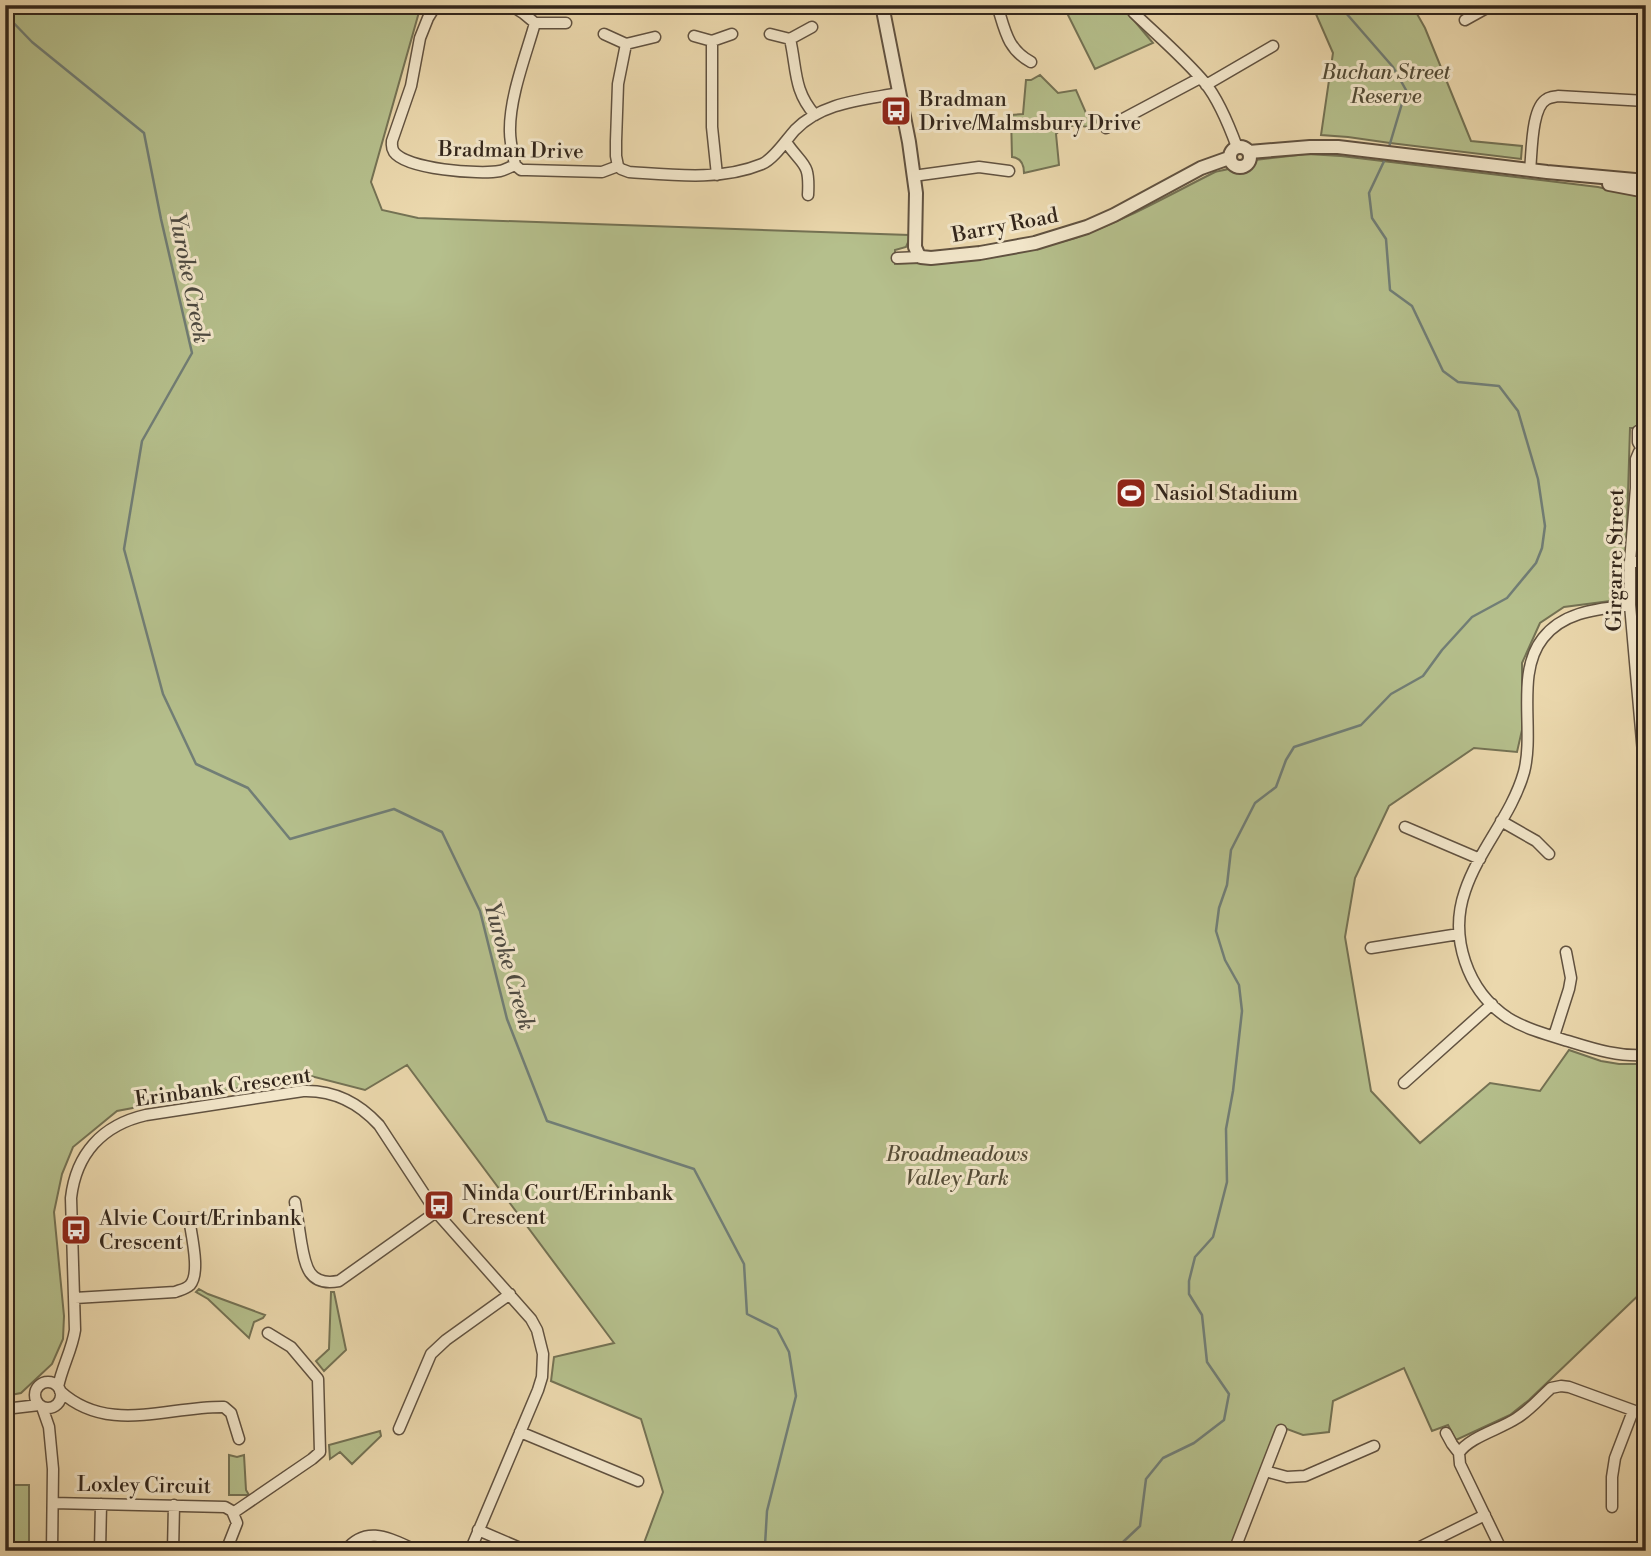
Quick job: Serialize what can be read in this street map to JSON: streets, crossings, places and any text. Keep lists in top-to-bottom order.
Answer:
{
  "streets": {
    "street": [
      "Bradman Drive",
      "Barry Road",
      "Girgarre Street",
      "Erinbank Crescent",
      "Loxley Circuit"
    ]
  },
  "water": ["Yuroke Creek"],
  "parks": ["Buchan Street Reserve", "Broadmeadows Valley Park"],
  "places": {
    "bus stop": ["Bradman Drive/Malmsbury Drive", "Ninda Court/Erinbank Crescent", "Alvie Court/Erinbank Crescent"],
    "sports": ["Nasiol Stadium"]
  }
}
